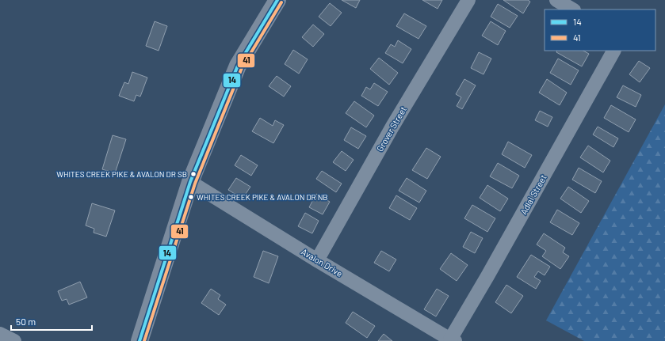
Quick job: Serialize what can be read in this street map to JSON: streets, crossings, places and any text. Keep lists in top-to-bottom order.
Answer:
{
  "streets": {
    "street": ["Grover Street", "Adlai Street", "Avalon Drive"]
  },
  "crossings": [
    ["Grover Street", "Avalon Drive"],
    ["Adlai Street", "Avalon Drive"]
  ],
  "places": ["WHITES CREEK PIKE & AVALON DR SB", "WHITES CREEK PIKE & AVALON DR NB"],
  "lines": ["transit line 14", "transit line 41"],
  "legend": ["14", "41"],
  "scale_bar": "50 m"
}
